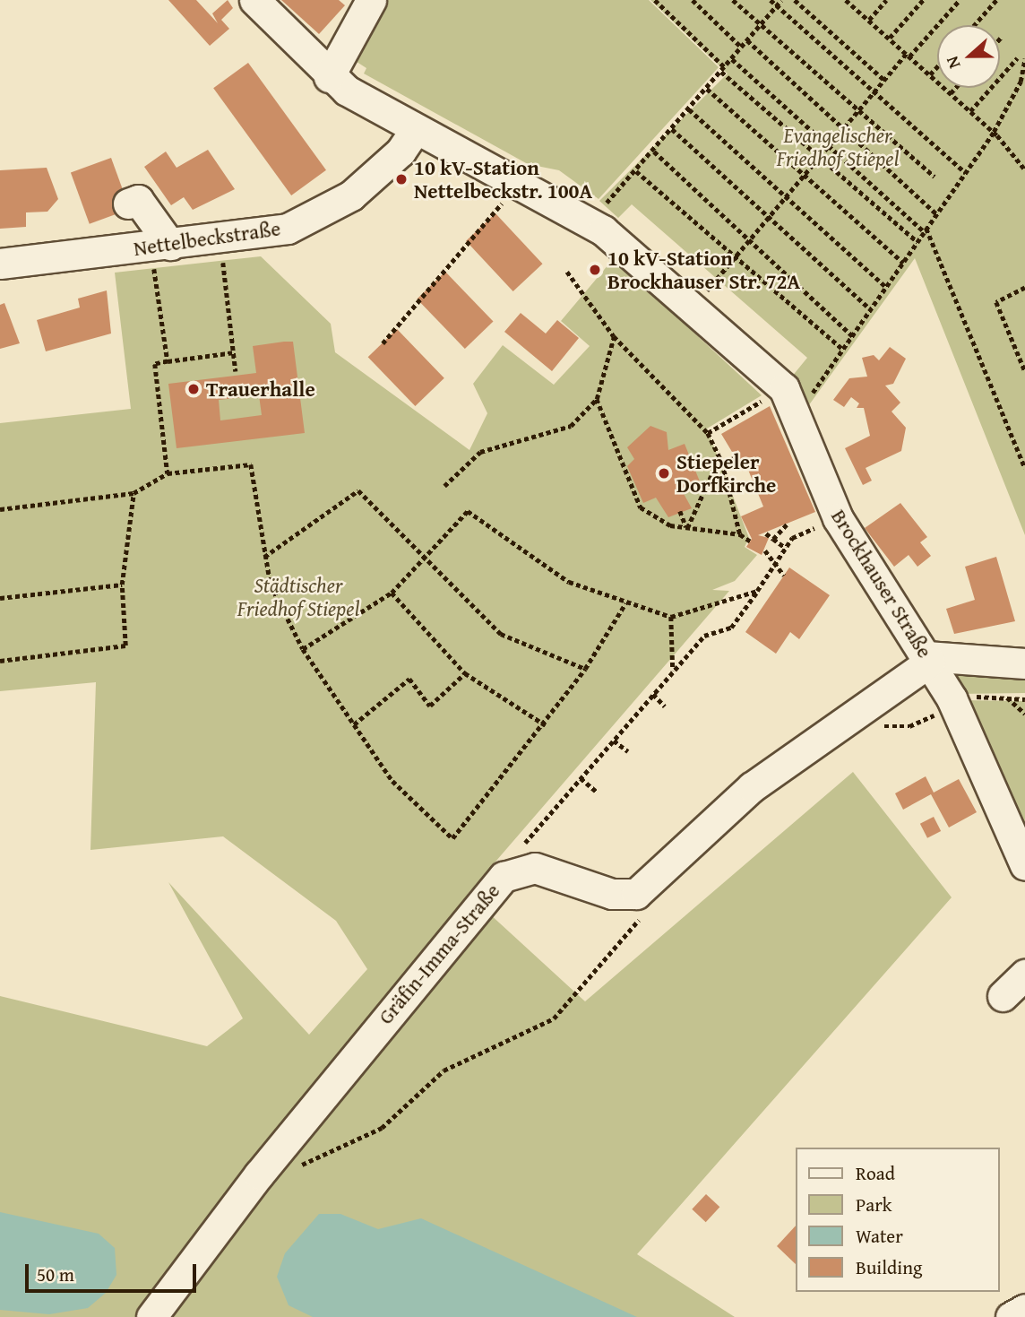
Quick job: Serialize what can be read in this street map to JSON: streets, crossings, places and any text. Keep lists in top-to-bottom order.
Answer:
{
  "streets": {
    "street": ["Nettelbeckstraße", "Brockhauser Straße", "Gräfin-Imma-Straße"]
  },
  "crossings": [
    ["Nettelbeckstraße", "Brockhauser Straße"],
    ["Brockhauser Straße", "Gräfin-Imma-Straße"]
  ],
  "parks": ["Evangelischer Friedhof Stiepel", "Städtischer Friedhof Stiepel"],
  "places": [
    "10 kV-Station Nettelbeckstr. 100A",
    "10 kV-Station Brockhauser Str. 72A",
    "Trauerhalle",
    "Stiepeler Dorfkirche"
  ],
  "legend": [
    "Road",
    "Park",
    "Water",
    "Building"
  ],
  "scale_bar": "50 m",
  "north": "left"
}
